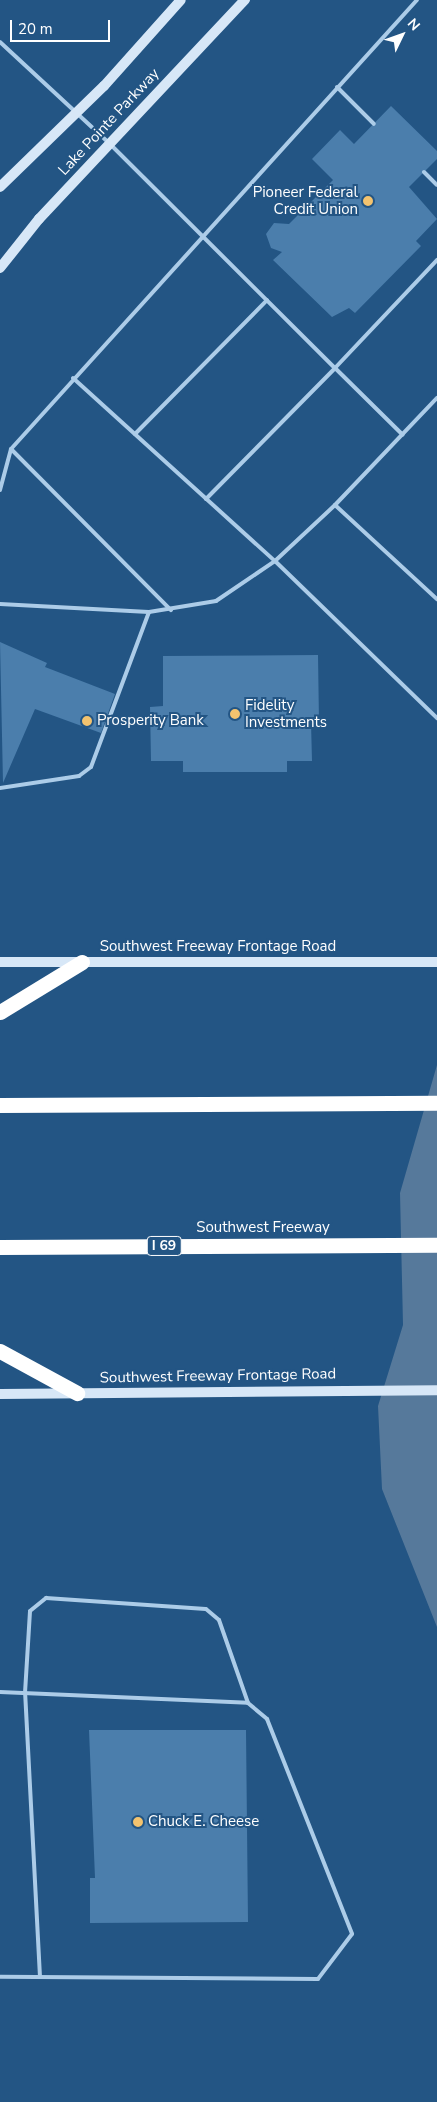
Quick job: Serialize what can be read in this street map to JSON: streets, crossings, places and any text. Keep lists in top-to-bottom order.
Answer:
{
  "streets": {
    "highway": ["Southwest Freeway", "I 69"],
    "main road": ["Lake Pointe Parkway", "Southwest Freeway Frontage Road"]
  },
  "places": [
    "Pioneer Federal Credit Union",
    "Fidelity Investments",
    "Prosperity Bank",
    "Chuck E. Cheese"
  ],
  "scale_bar": "20 m",
  "north": "top right"
}
